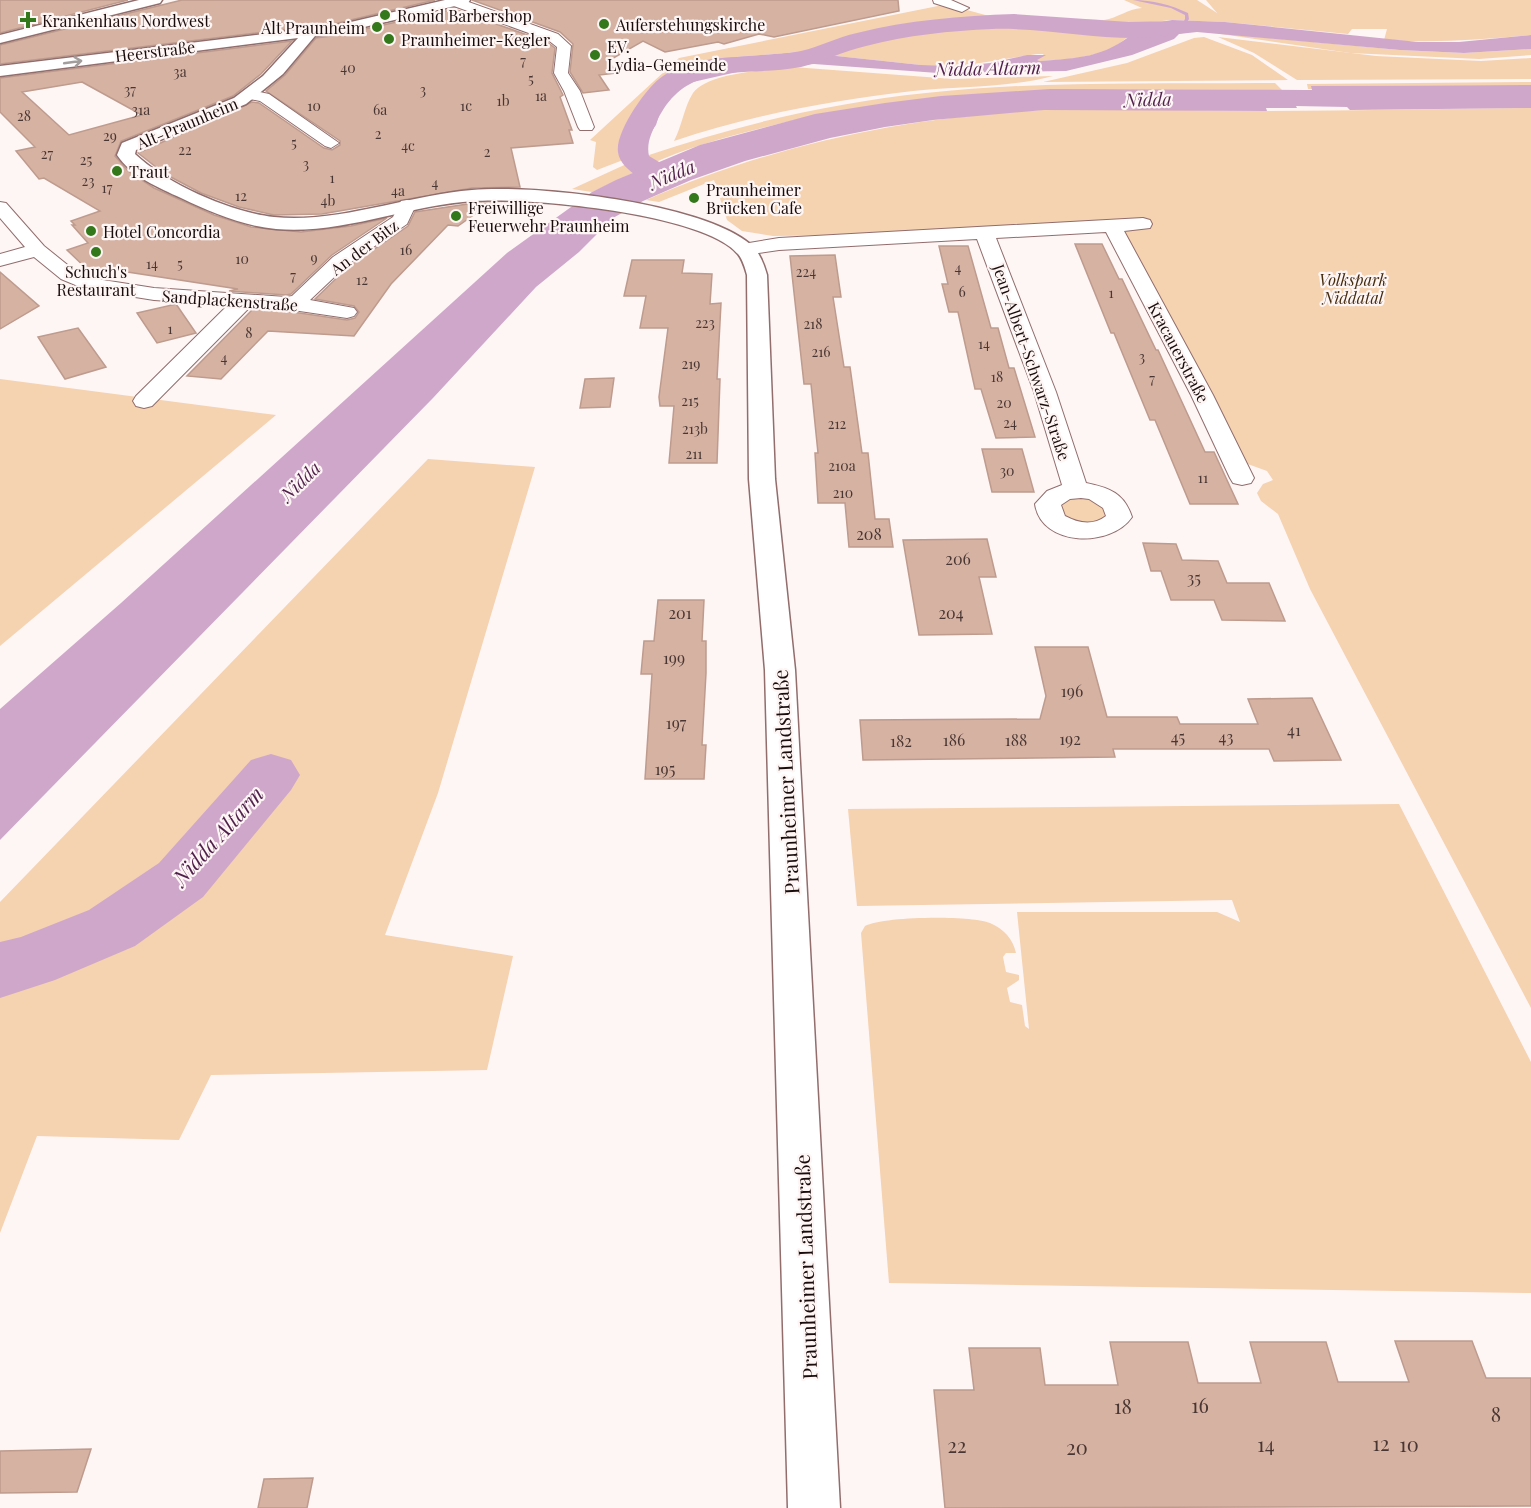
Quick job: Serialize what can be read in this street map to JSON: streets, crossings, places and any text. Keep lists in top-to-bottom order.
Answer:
{
  "streets": {
    "main road": ["Heerstraße", "Alt-Praunheim", "Praunheimer Landstraße"],
    "street": [
      "An der Bitz",
      "Sandplackenstraße",
      "Kracauerstraße",
      "Jean-Albert-Schwarz-Straße"
    ]
  },
  "crossings": [
    ["Heerstraße", "Alt-Praunheim"],
    ["Alt-Praunheim", "An der Bitz"],
    ["Alt-Praunheim", "Jean-Albert-Schwarz-Straße"],
    ["Alt-Praunheim", "Praunheimer Landstraße"],
    ["An der Bitz", "Sandplackenstraße"],
    ["Kracauerstraße", "Jean-Albert-Schwarz-Straße"],
    ["Jean-Albert-Schwarz-Straße", "Praunheimer Landstraße"]
  ],
  "water": ["Nidda Altarm", "Nidda"],
  "parks": ["Volkspark Niddatal"],
  "places": {
    "other": [
      "Romid Barbershop",
      "Auferstehungskirche",
      "Alt Praunheim",
      "Praunheimer-Kegler",
      "EV. Lydia-Gemeinde",
      "Traut",
      "Praunheimer Brücken Cafe",
      "Freiwillige Feuerwehr Praunheim",
      "Hotel Concordia",
      "Schuch's Restaurant"
    ],
    "health": ["Krankenhaus Nordwest"]
  },
  "house_numbers": [
    "7",
    "40",
    "3a",
    "5",
    "37",
    "3",
    "1a",
    "1b",
    "10",
    "1c",
    "31a",
    "6a",
    "28",
    "2",
    "29",
    "5",
    "4c",
    "22",
    "2",
    "27",
    "25",
    "3",
    "1",
    "23",
    "4",
    "17",
    "4a",
    "12",
    "4b",
    "16",
    "9",
    "10",
    "14",
    "5",
    "4",
    "224",
    "7",
    "12",
    "6",
    "1",
    "223",
    "218",
    "1",
    "8",
    "14",
    "216",
    "3",
    "4",
    "219",
    "18",
    "7",
    "215",
    "20",
    "24",
    "212",
    "213b",
    "211",
    "210a",
    "30",
    "11",
    "210",
    "208",
    "206",
    "35",
    "201",
    "204",
    "199",
    "196",
    "197",
    "41",
    "45",
    "43",
    "192",
    "186",
    "188",
    "182",
    "195",
    "16",
    "18",
    "8",
    "12",
    "14",
    "10",
    "22",
    "20"
  ]
}
